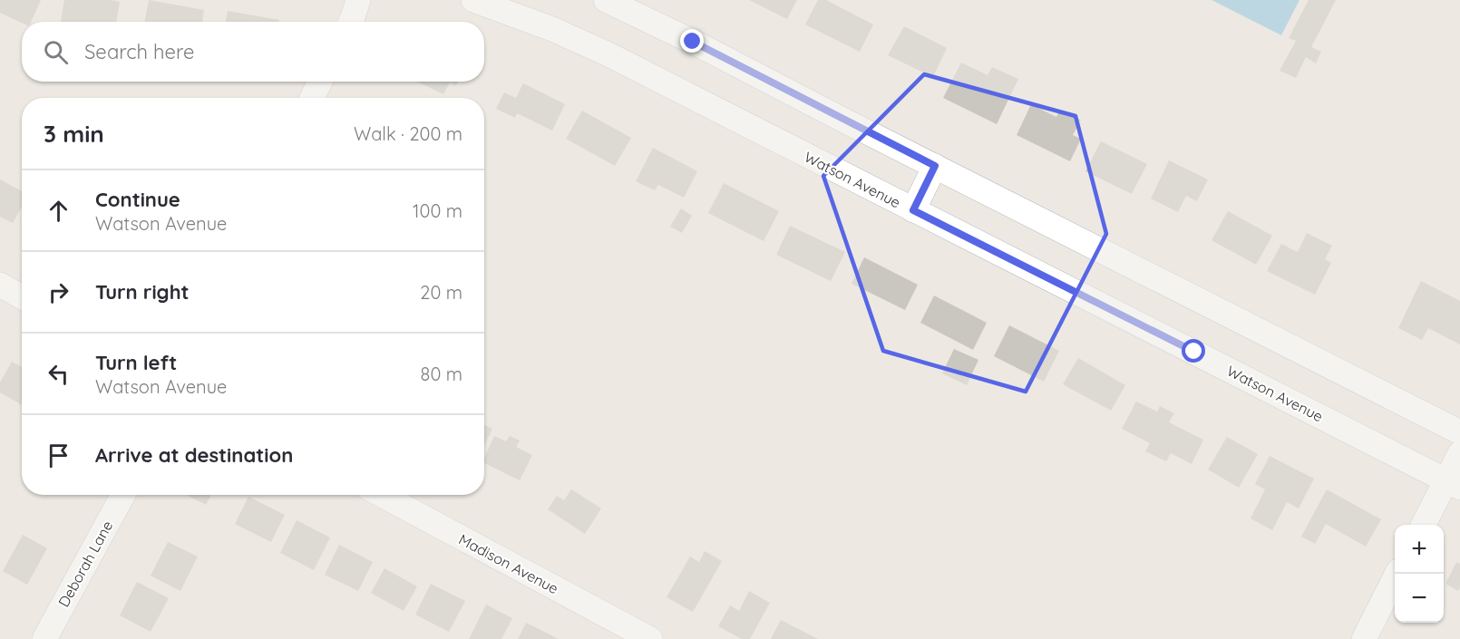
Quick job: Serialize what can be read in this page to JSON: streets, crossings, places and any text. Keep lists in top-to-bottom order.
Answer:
{
  "streets": {
    "street": ["Watson Avenue", "Deborah Lane", "Madison Avenue"]
  },
  "page": {
    "search": "Search here",
    "heading": ["3 min", "Walk · 200 m"],
    "list": [
      ["Continue", "Watson Avenue", "100 m"],
      ["Turn right", "20 m"],
      ["Turn left", "Watson Avenue", "80 m"],
      "Arrive at destination"
    ],
    "map_buttons": ["+", "−"]
  }
}
